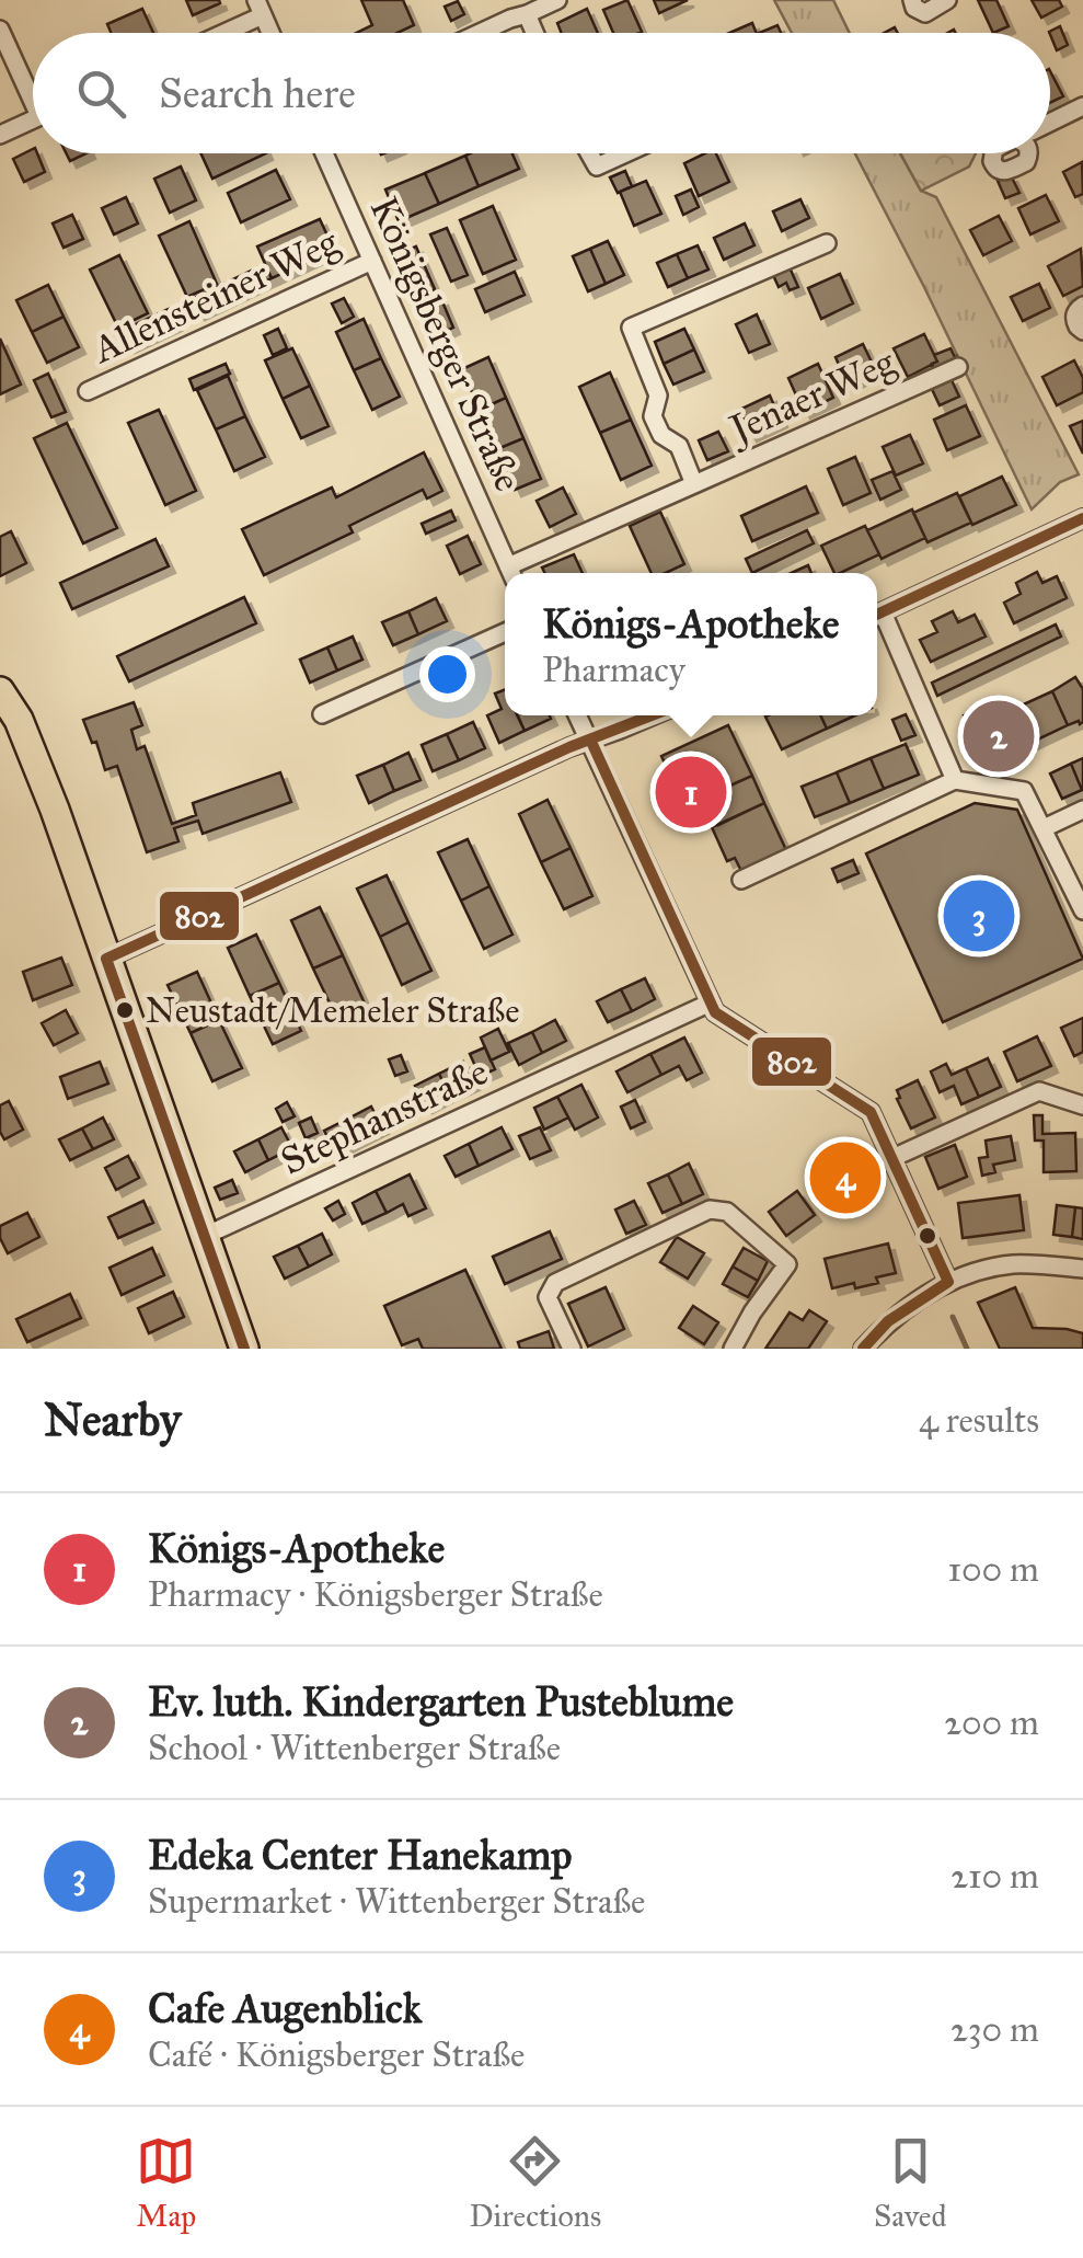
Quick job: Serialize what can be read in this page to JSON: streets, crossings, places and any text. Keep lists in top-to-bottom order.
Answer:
{
  "streets": {
    "street": [
      "Allensteiner Weg",
      "Königsberger Straße",
      "Jenaer Weg",
      "Stephanstraße"
    ]
  },
  "crossings": [
    ["Allensteiner Weg", "Königsberger Straße"]
  ],
  "places": ["Neustadt/Memeler Straße"],
  "lines": ["transit line 802"],
  "page": {
    "search": "Search here",
    "popup": ["Königs-Apotheke", "Pharmacy"],
    "pins": [
      "2",
      "1",
      "3",
      "4"
    ],
    "heading": ["Nearby", "4 results"],
    "list": [
      {
        "mark": "1",
        "name": "Königs-Apotheke",
        "note": "Pharmacy · Königsberger Straße",
        "value": "100 m"
      },
      {
        "mark": "2",
        "name": "Ev. luth. Kindergarten Pusteblume",
        "note": "School · Wittenberger Straße",
        "value": "200 m"
      },
      {
        "mark": "3",
        "name": "Edeka Center Hanekamp",
        "note": "Supermarket · Wittenberger Straße",
        "value": "210 m"
      },
      {
        "mark": "4",
        "name": "Cafe Augenblick",
        "note": "Café · Königsberger Straße",
        "value": "230 m"
      }
    ],
    "nav": ["Map", "Directions", "Saved"]
  }
}
